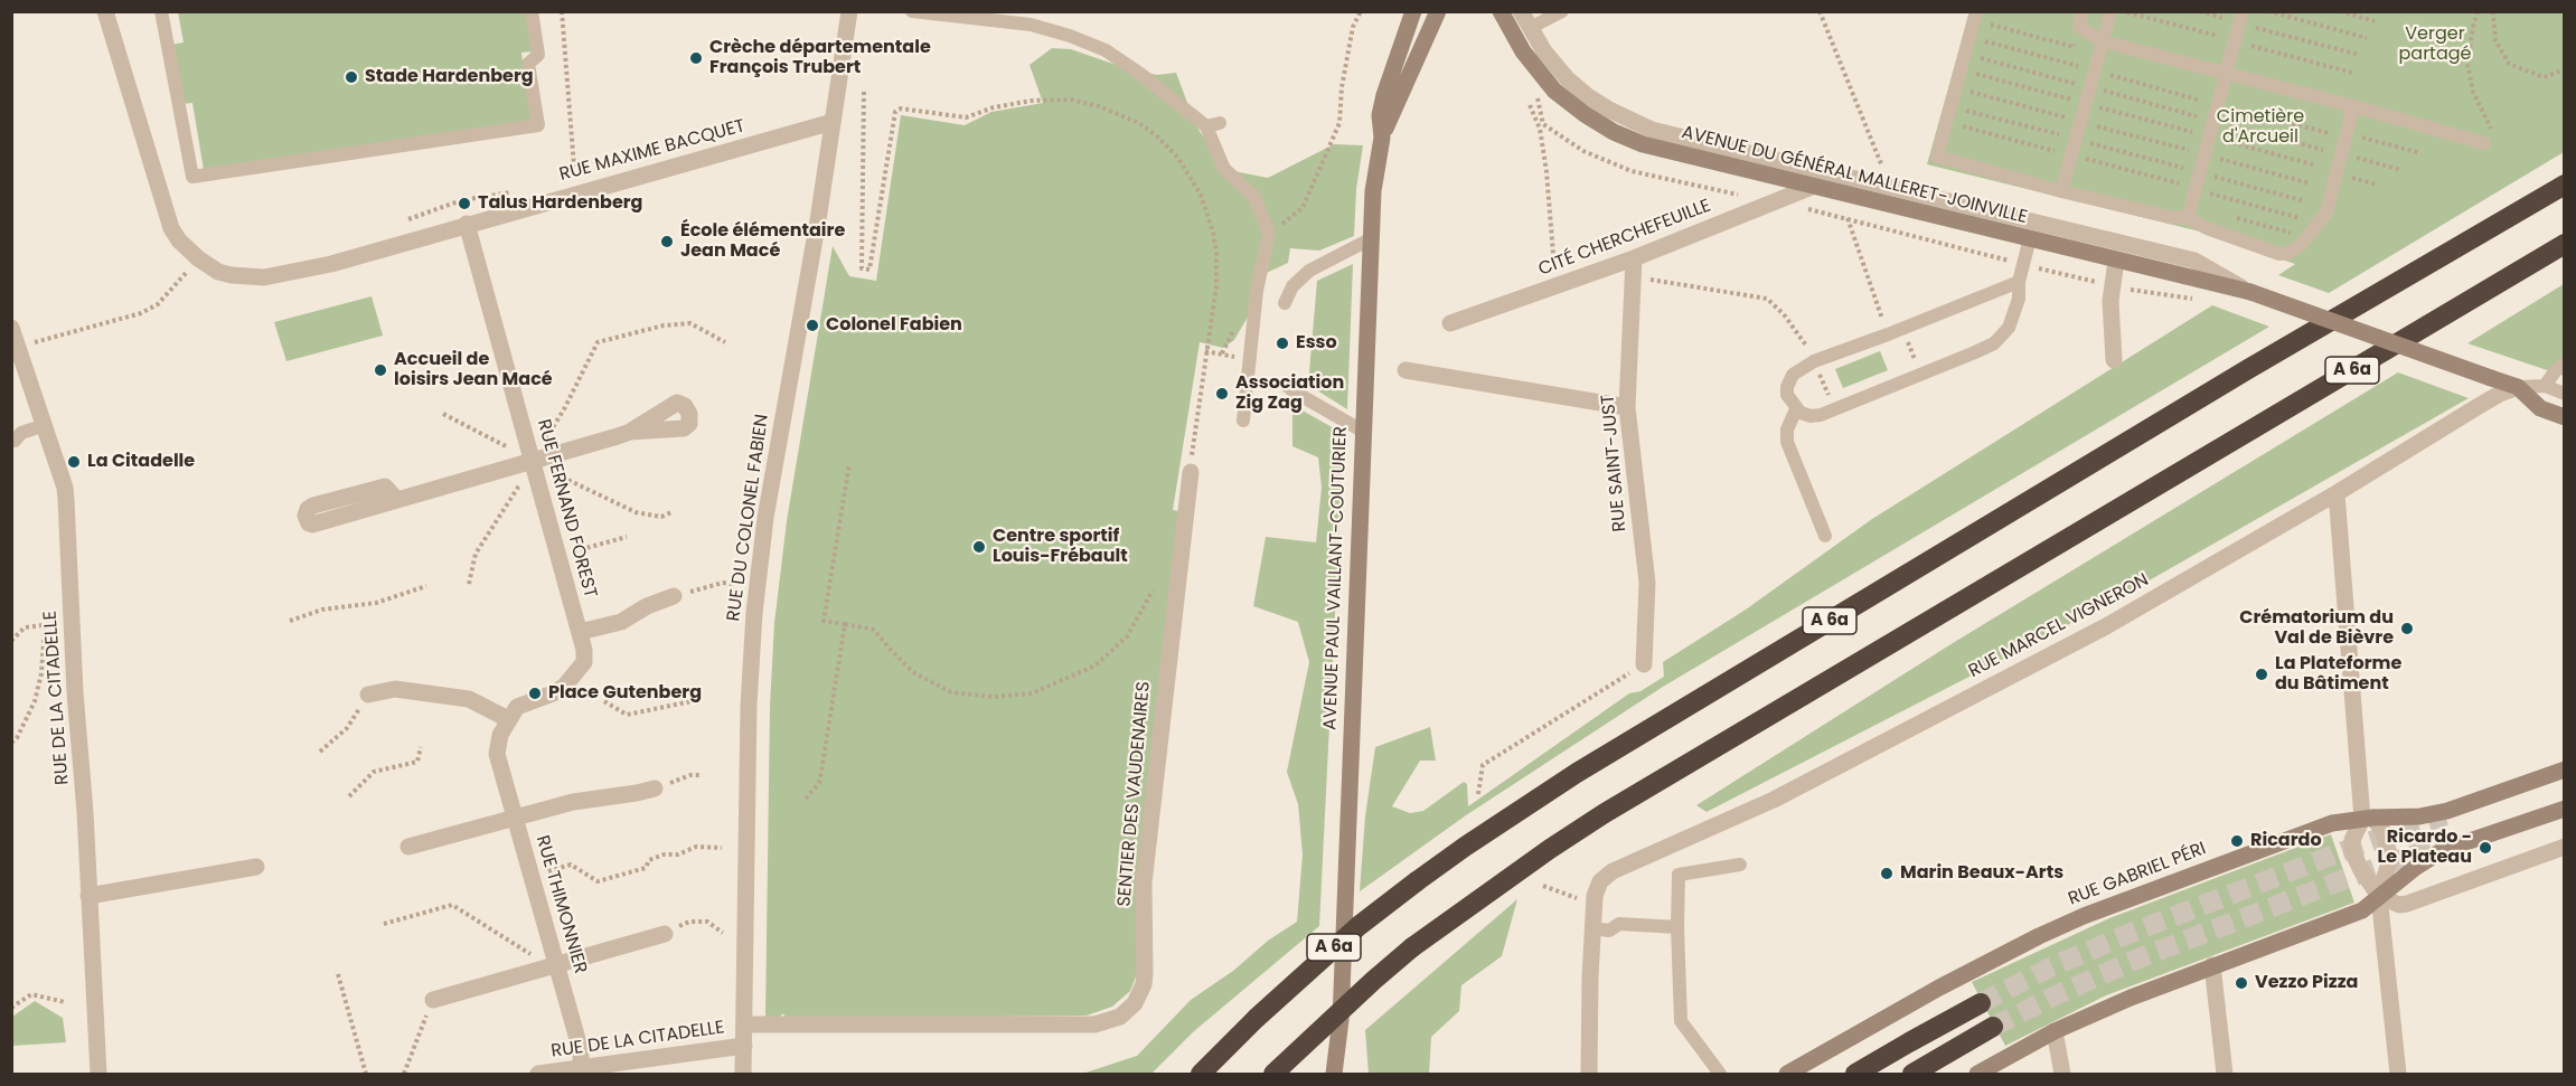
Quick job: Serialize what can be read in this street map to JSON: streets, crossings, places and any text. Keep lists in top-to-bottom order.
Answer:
{
  "streets": {
    "highway": ["A 6a"],
    "main road": ["AVENUE DU GÉNÉRAL MALLERET-JOINVILLE", "AVENUE PAUL VAILLANT-COUTURIER", "RUE GABRIEL PÉRI"],
    "street": [
      "RUE MAXIME BACQUET",
      "CITÉ CHERCHEFEUILLE",
      "RUE SAINT-JUST",
      "RUE FERNAND FOREST",
      "RUE DU COLONEL FABIEN",
      "RUE MARCEL VIGNERON",
      "RUE DE LA CITADELLE",
      "SENTIER DES VAUDENAIRES",
      "RUE THIMONNIER"
    ]
  },
  "crossings": [
    ["RUE MAXIME BACQUET", "RUE FERNAND FOREST"],
    ["RUE MAXIME BACQUET", "RUE DU COLONEL FABIEN"],
    ["AVENUE DU GÉNÉRAL MALLERET-JOINVILLE", "CITÉ CHERCHEFEUILLE"],
    ["AVENUE DU GÉNÉRAL MALLERET-JOINVILLE", "RUE MARCEL VIGNERON"],
    ["CITÉ CHERCHEFEUILLE", "RUE SAINT-JUST"],
    ["RUE FERNAND FOREST", "RUE THIMONNIER"],
    ["RUE DU COLONEL FABIEN", "RUE DE LA CITADELLE"],
    ["RUE DU COLONEL FABIEN", "SENTIER DES VAUDENAIRES"],
    ["RUE DE LA CITADELLE", "RUE THIMONNIER"]
  ],
  "parks": ["Verger partagé", "Cimetière d'Arcueil"],
  "places": [
    "Crèche départementale François Trubert",
    "Stade Hardenberg",
    "Talus Hardenberg",
    "École élémentaire Jean Macé",
    "Colonel Fabien",
    "Esso",
    "Accueil de loisirs Jean Macé",
    "Association Zig Zag",
    "La Citadelle",
    "Centre sportif Louis-Frébault",
    "Crématorium du Val de Bièvre",
    "La Plateforme du Bâtiment",
    "Place Gutenberg",
    "Ricardo",
    "Ricardo - Le Plateau",
    "Marin Beaux-Arts",
    "Vezzo Pizza"
  ]
}
